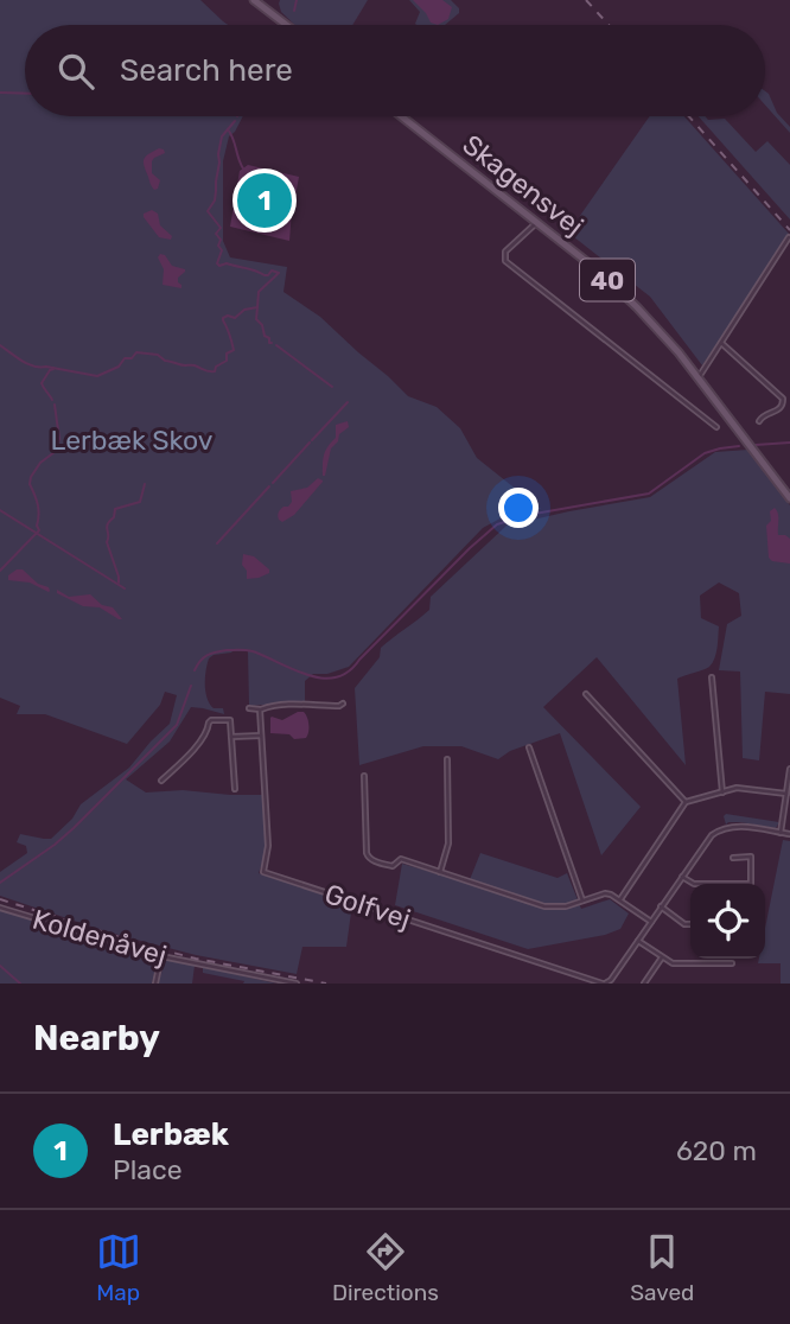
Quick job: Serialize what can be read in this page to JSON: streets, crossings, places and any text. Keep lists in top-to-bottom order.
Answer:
{
  "streets": {
    "main road": ["Skagensvej", "40"],
    "street": ["Golfvej", "Koldenåvej"]
  },
  "parks": ["Lerbæk Skov"],
  "page": {
    "search": "Search here",
    "pins": "1",
    "heading": "Nearby",
    "list": [
      {
        "mark": "1",
        "name": "Lerbæk",
        "note": "Place",
        "value": "620 m"
      }
    ],
    "nav": ["Map", "Directions", "Saved"]
  }
}
